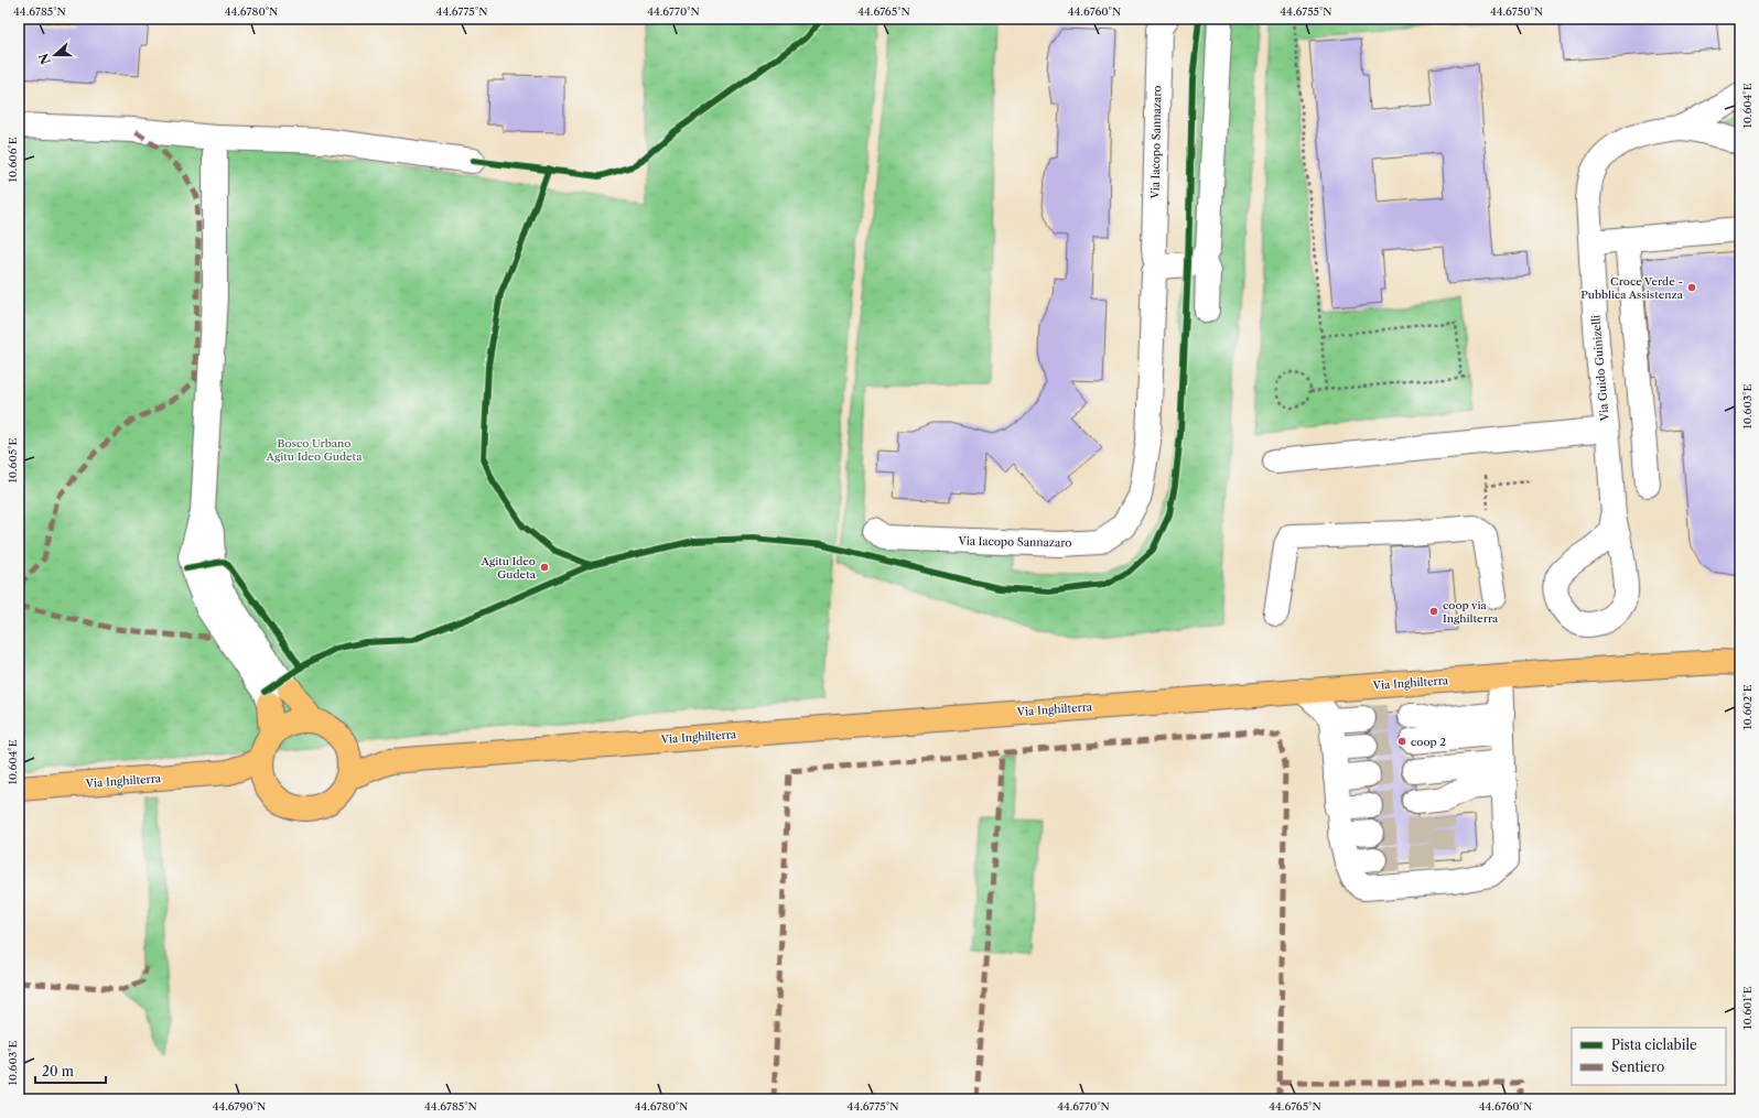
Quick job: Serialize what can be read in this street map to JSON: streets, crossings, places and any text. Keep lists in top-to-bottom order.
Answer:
{
  "streets": {
    "main road": ["Via Inghilterra"],
    "street": ["Via Iacopo Sannazaro", "Via Guido Guinizelli"]
  },
  "parks": ["Bosco Urbano Agitu Ideo Gudeta"],
  "places": [
    "Croce Verde - Pubblica Assistenza",
    "Agitu Ideo Gudeta",
    "coop via Inghilterra",
    "coop 2"
  ],
  "legend": ["Pista ciclabile", "Sentiero"],
  "scale_bar": "20 m",
  "north": "left",
  "coordinates": [
    "44.6785°N",
    "44.6780°N",
    "44.6775°N",
    "44.6770°N",
    "44.6765°N",
    "44.6760°N",
    "44.6755°N",
    "44.6750°N",
    "10.604°E",
    "10.606°E",
    "10.603°E",
    "10.605°E",
    "10.602°E",
    "10.601°E",
    "44.6790°N"
  ]
}
